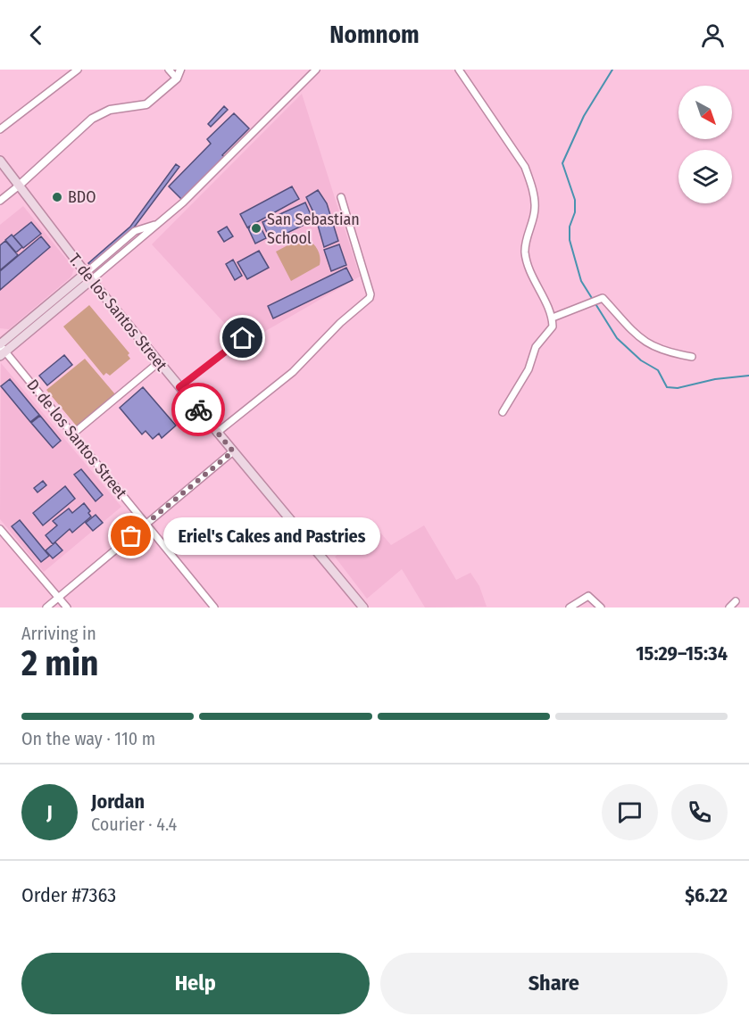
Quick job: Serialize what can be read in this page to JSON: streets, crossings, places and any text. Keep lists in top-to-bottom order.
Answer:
{
  "streets": {
    "main road": ["T. de los Santos Street"],
    "street": ["D. de los Santos Street"]
  },
  "places": ["BDO", "San Sebastian School", "Eriel's Cakes and Pastries"],
  "north": "bottom right",
  "page": {
    "header": "Nomnom",
    "bubble": "Eriel's Cakes and Pastries",
    "heading": ["2 min", "Arriving in", "15:29–15:34"],
    "panel": [
      "Jordan",
      "Courier · 4.4",
      "Order #7363",
      "$6.22"
    ],
    "bar": "On the way · 110 m",
    "round": "J",
    "buttons": ["Help", "Share"]
  }
}
